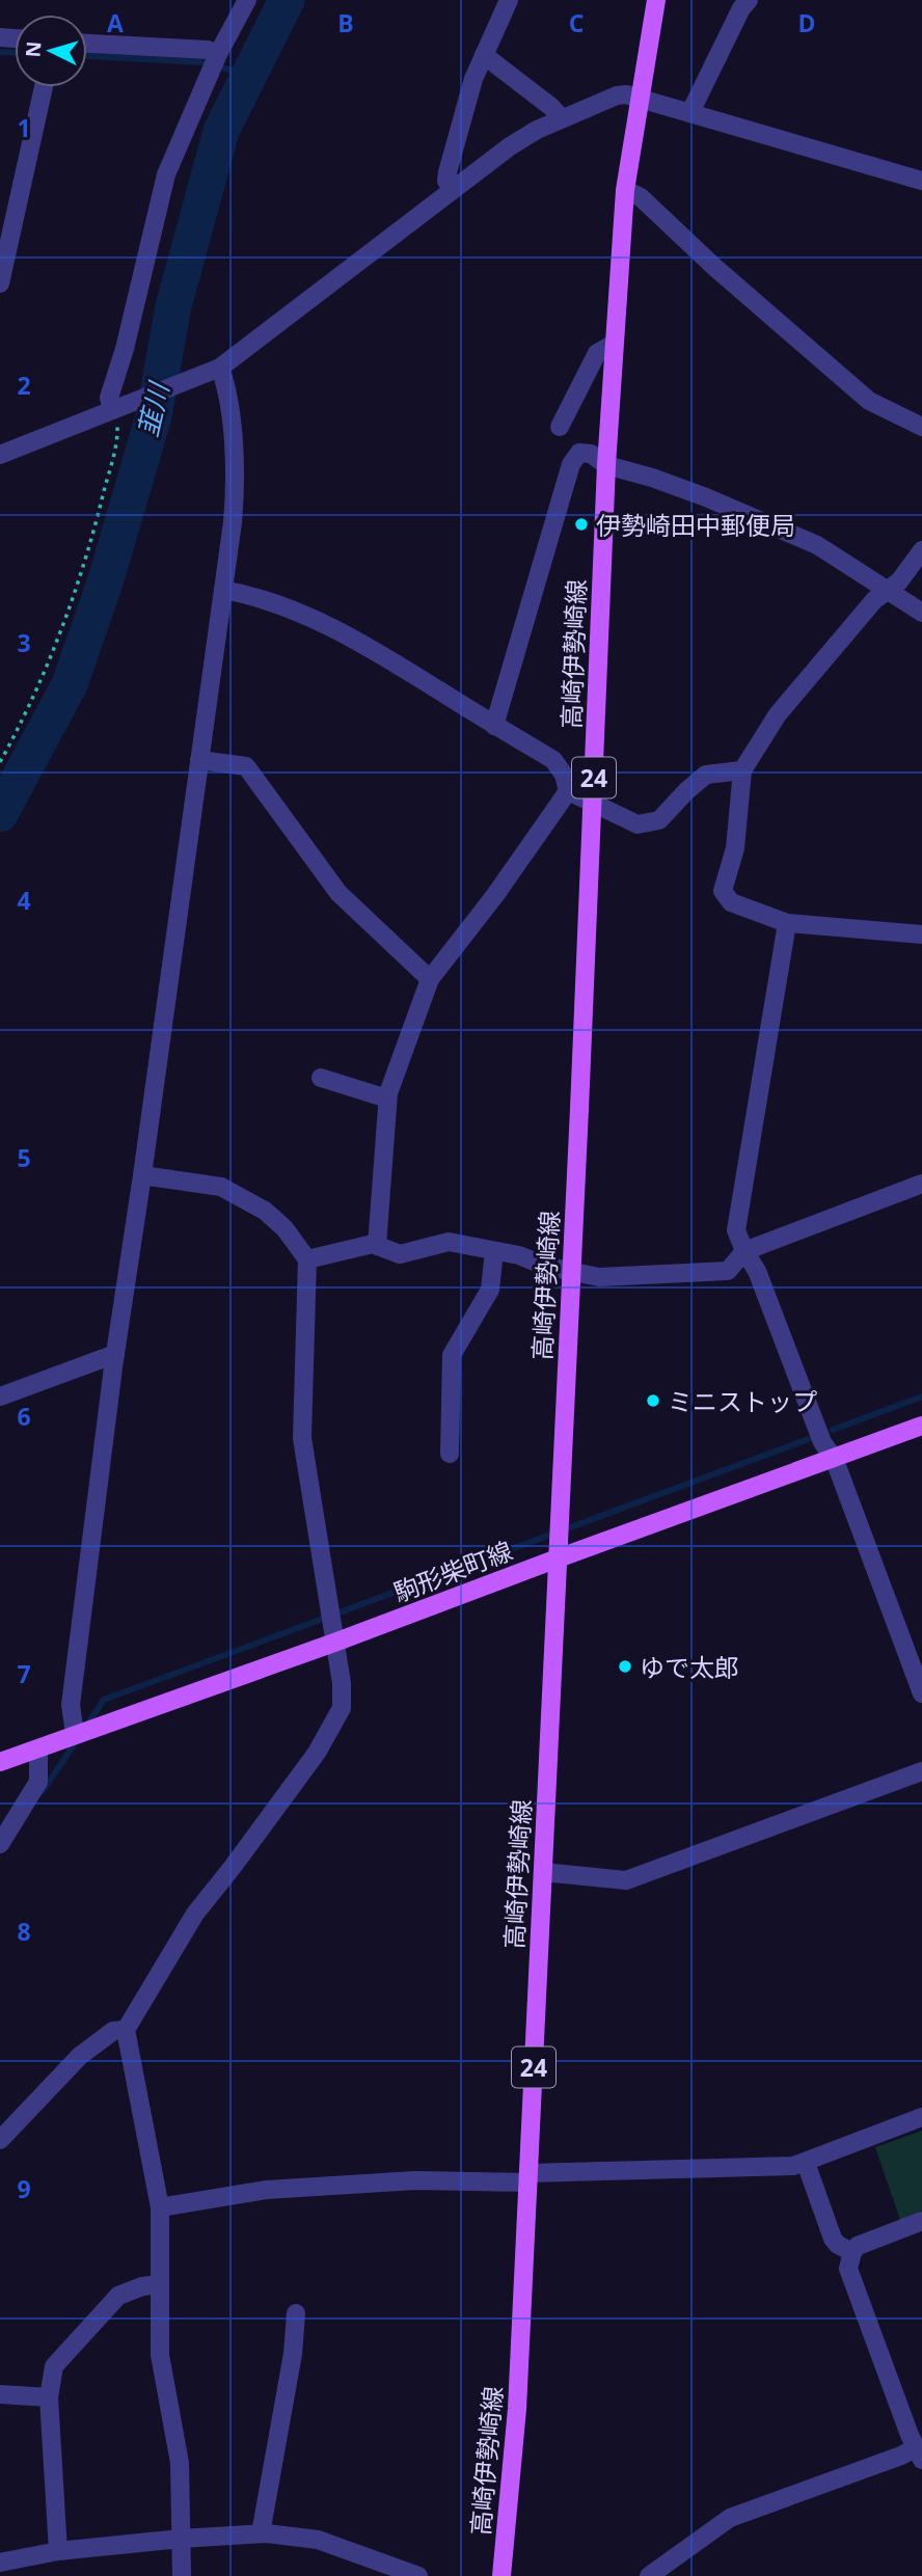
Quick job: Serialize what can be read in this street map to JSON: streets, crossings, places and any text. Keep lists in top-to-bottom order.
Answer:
{
  "streets": {
    "main road": ["高崎伊勢崎線", "24", "駒形柴町線"]
  },
  "crossings": [
    ["高崎伊勢崎線", "駒形柴町線"]
  ],
  "water": ["韮川"],
  "places": ["伊勢崎田中郵便局", "ミニストップ", "ゆで太郎"],
  "north": "left",
  "grid": {
    "columns": [
      "A",
      "B",
      "C",
      "D"
    ],
    "rows": [
      "1",
      "2",
      "3",
      "4",
      "5",
      "6",
      "7",
      "8",
      "9"
    ]
  }
}
